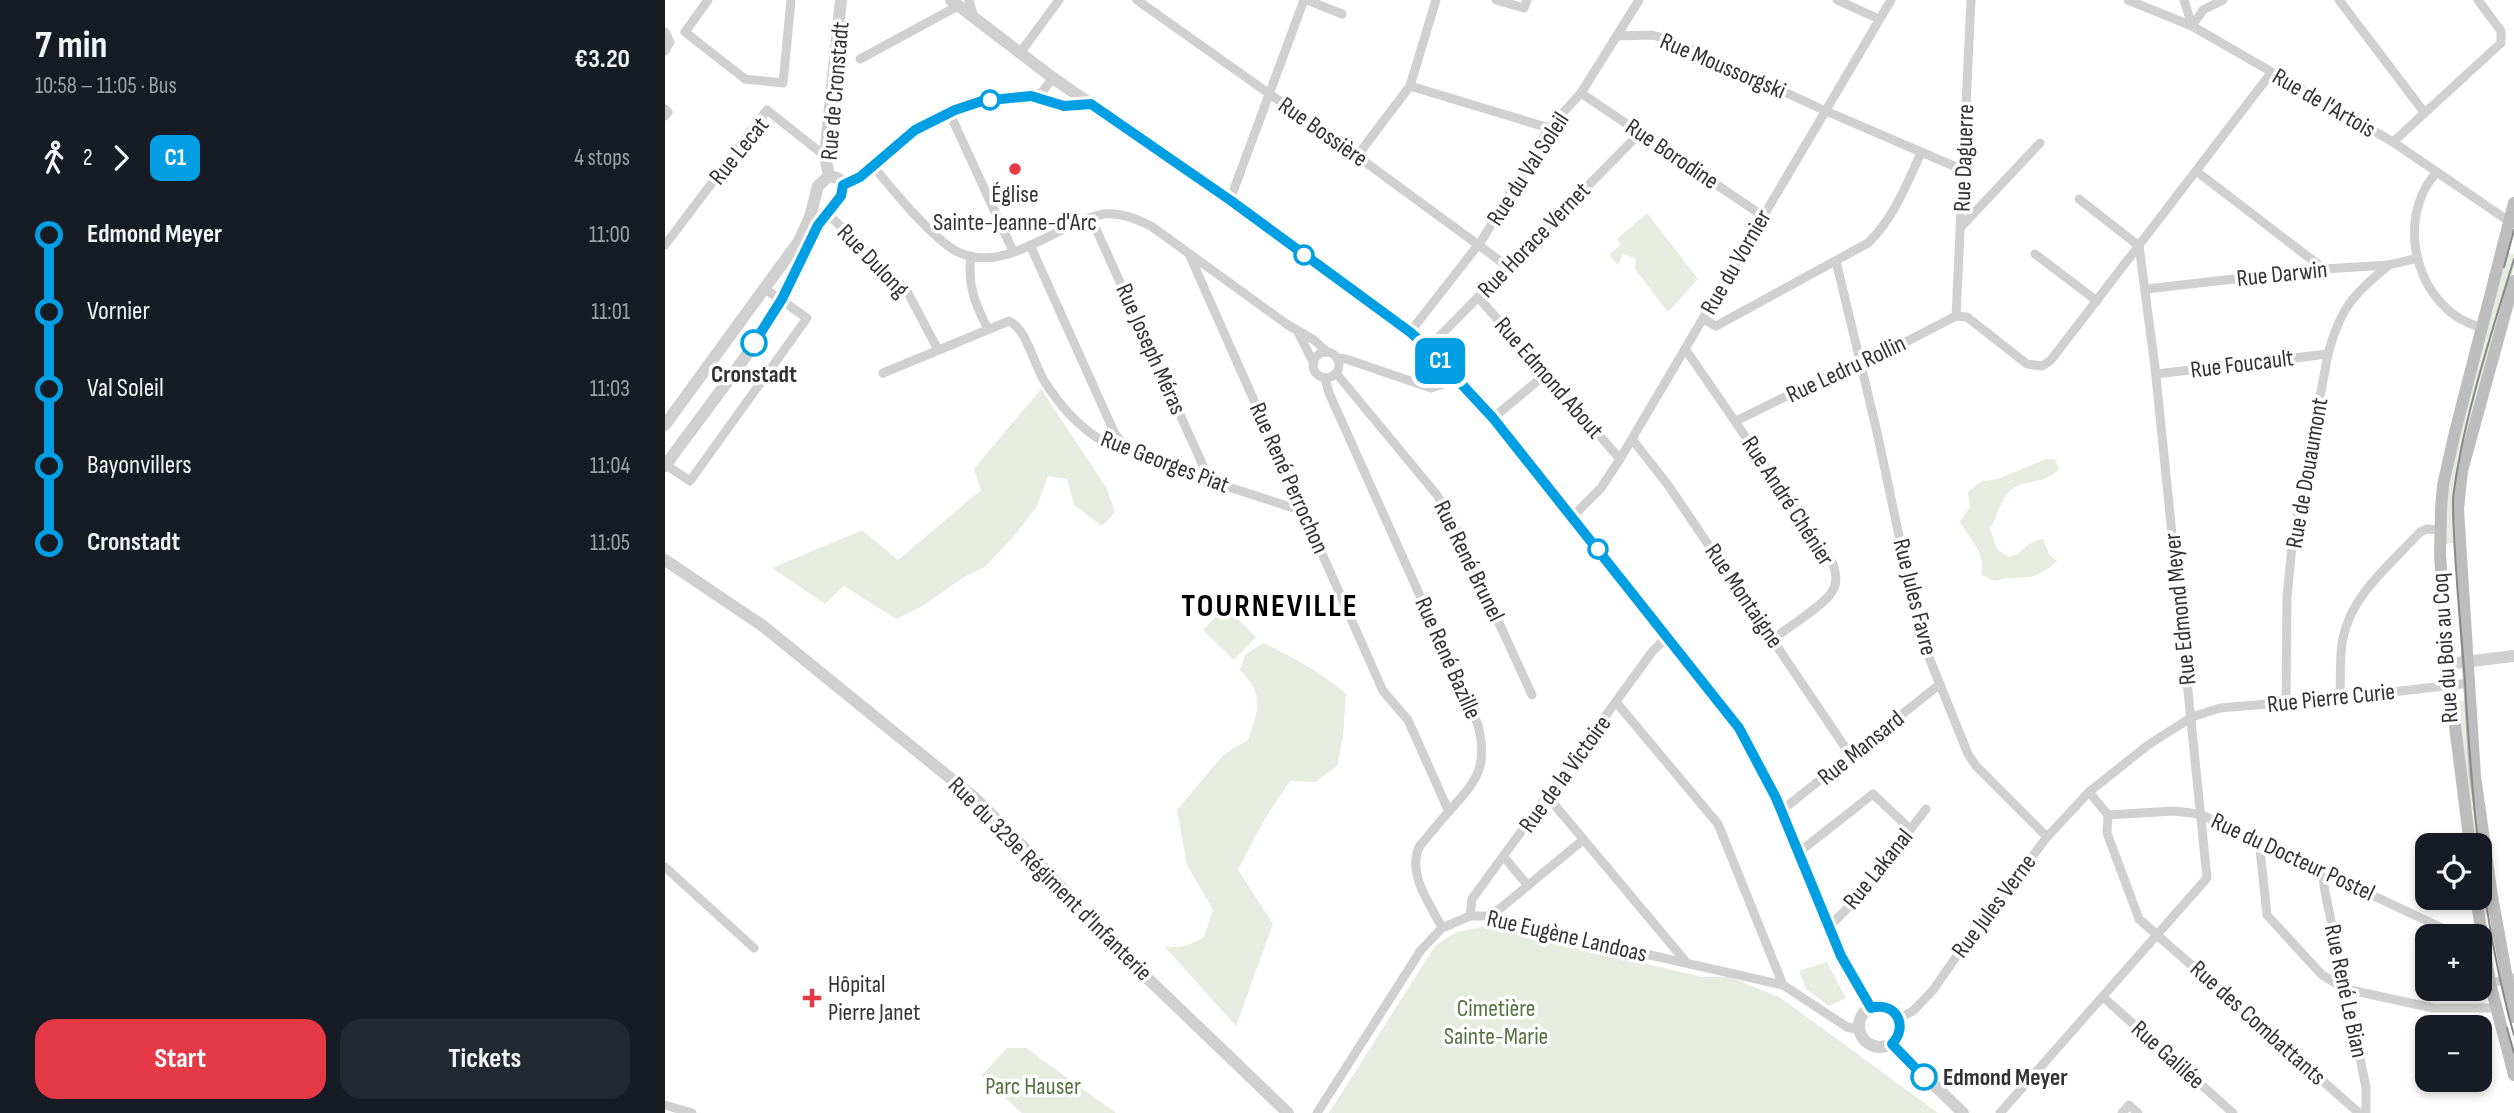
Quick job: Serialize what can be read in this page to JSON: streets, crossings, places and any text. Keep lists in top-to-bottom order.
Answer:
{
  "streets": {
    "main road": ["Rue du Bois au Coq"],
    "street": [
      "Rue Moussorgski",
      "Rue de Cronstadt",
      "Rue de l'Artois",
      "Rue Bossière",
      "Rue Lecat",
      "Rue Borodine",
      "Rue Daguerre",
      "Rue du Val Soleil",
      "Rue Horace Vernet",
      "Rue Dulong",
      "Rue du Vornier",
      "Rue Darwin",
      "Rue Joseph Méras",
      "Rue Foucault",
      "Rue Ledru Rollin",
      "Rue Edmond About",
      "Rue Georges Piat",
      "Rue de Douaumont",
      "Rue René Perrochon",
      "Rue André Chénier",
      "Rue René Brunel",
      "Rue Montaigne",
      "Rue Jules Favre",
      "Rue Edmond Meyer",
      "Rue René Bazille",
      "Rue Pierre Curie",
      "Rue Mansard",
      "Rue de la Victoire",
      "Rue du Docteur Postel",
      "Rue Lakanal",
      "Rue du 329e Régiment d'Infanterie",
      "Rue Jules Verne",
      "Rue Eugène Landoas",
      "Rue René Le Bian",
      "Rue des Combattants",
      "Rue Galilée"
    ]
  },
  "crossings": [
    ["Rue Moussorgski", "Rue Daguerre"],
    ["Rue Moussorgski", "Rue du Val Soleil"],
    ["Rue Moussorgski", "Rue du Vornier"],
    ["Rue de Cronstadt", "Rue Lecat"],
    ["Rue de Cronstadt", "Rue Dulong"],
    ["Rue de l'Artois", "Rue du Bois au Coq"],
    ["Rue Bossière", "Rue du Val Soleil"],
    ["Rue Bossière", "Rue Horace Vernet"],
    ["Rue Borodine", "Rue du Val Soleil"],
    ["Rue Borodine", "Rue Horace Vernet"],
    ["Rue Borodine", "Rue du Vornier"],
    ["Rue Daguerre", "Rue Ledru Rollin"],
    ["Rue Horace Vernet", "Rue Edmond About"],
    ["Rue du Vornier", "Rue Edmond About"],
    ["Rue du Vornier", "Rue André Chénier"],
    ["Rue du Vornier", "Rue Montaigne"],
    ["Rue Darwin", "Rue de Douaumont"],
    ["Rue Darwin", "Rue Edmond Meyer"],
    ["Rue Joseph Méras", "Rue Georges Piat"],
    ["Rue Foucault", "Rue de Douaumont"],
    ["Rue Foucault", "Rue Edmond Meyer"],
    ["Rue Ledru Rollin", "Rue André Chénier"],
    ["Rue Ledru Rollin", "Rue Jules Favre"],
    ["Rue Georges Piat", "Rue René Perrochon"],
    ["Rue de Douaumont", "Rue Pierre Curie"],
    ["Rue René Perrochon", "Rue René Bazille"],
    ["Rue André Chénier", "Rue Montaigne"],
    ["Rue René Brunel", "Rue René Bazille"],
    ["Rue Montaigne", "Rue Mansard"],
    ["Rue Jules Favre", "Rue Mansard"],
    ["Rue Jules Favre", "Rue Jules Verne"],
    ["Rue Edmond Meyer", "Rue Pierre Curie"],
    ["Rue Edmond Meyer", "Rue du Docteur Postel"],
    ["Rue Edmond Meyer", "Rue des Combattants"],
    ["Rue Edmond Meyer", "Rue Galilée"],
    ["Rue du Bois au Coq", "Rue Pierre Curie"],
    ["Rue René Bazille", "Rue Eugène Landoas"],
    ["Rue Pierre Curie", "Rue Jules Verne"],
    ["Rue de la Victoire", "Rue Eugène Landoas"],
    ["Rue du Docteur Postel", "Rue René Le Bian"],
    ["Rue du Docteur Postel", "Rue des Combattants"],
    ["Rue Jules Verne", "Rue Eugène Landoas"]
  ],
  "districts": ["TOURNEVILLE"],
  "parks": ["Cimetière Sainte-Marie", "Parc Hauser"],
  "places": {
    "other": ["Église Sainte-Jeanne-d'Arc", "Cronstadt", "Edmond Meyer"],
    "health": ["Hôpital Pierre Janet"]
  },
  "lines": ["bus line C1"],
  "page": {
    "heading": ["7 min", "10:58 – 11:05 · Bus", "€3.20"],
    "on_map": "C1",
    "legs": ["2", "C1", "4 stops"],
    "list": [
      {
        "name": "Edmond Meyer",
        "value": "11:00"
      },
      {
        "name": "Vornier",
        "value": "11:01"
      },
      {
        "name": "Val Soleil",
        "value": "11:03"
      },
      {
        "name": "Bayonvillers",
        "value": "11:04"
      },
      {
        "name": "Cronstadt",
        "value": "11:05"
      }
    ],
    "map_buttons": ["+", "−"],
    "buttons": ["Start", "Tickets"]
  }
}
